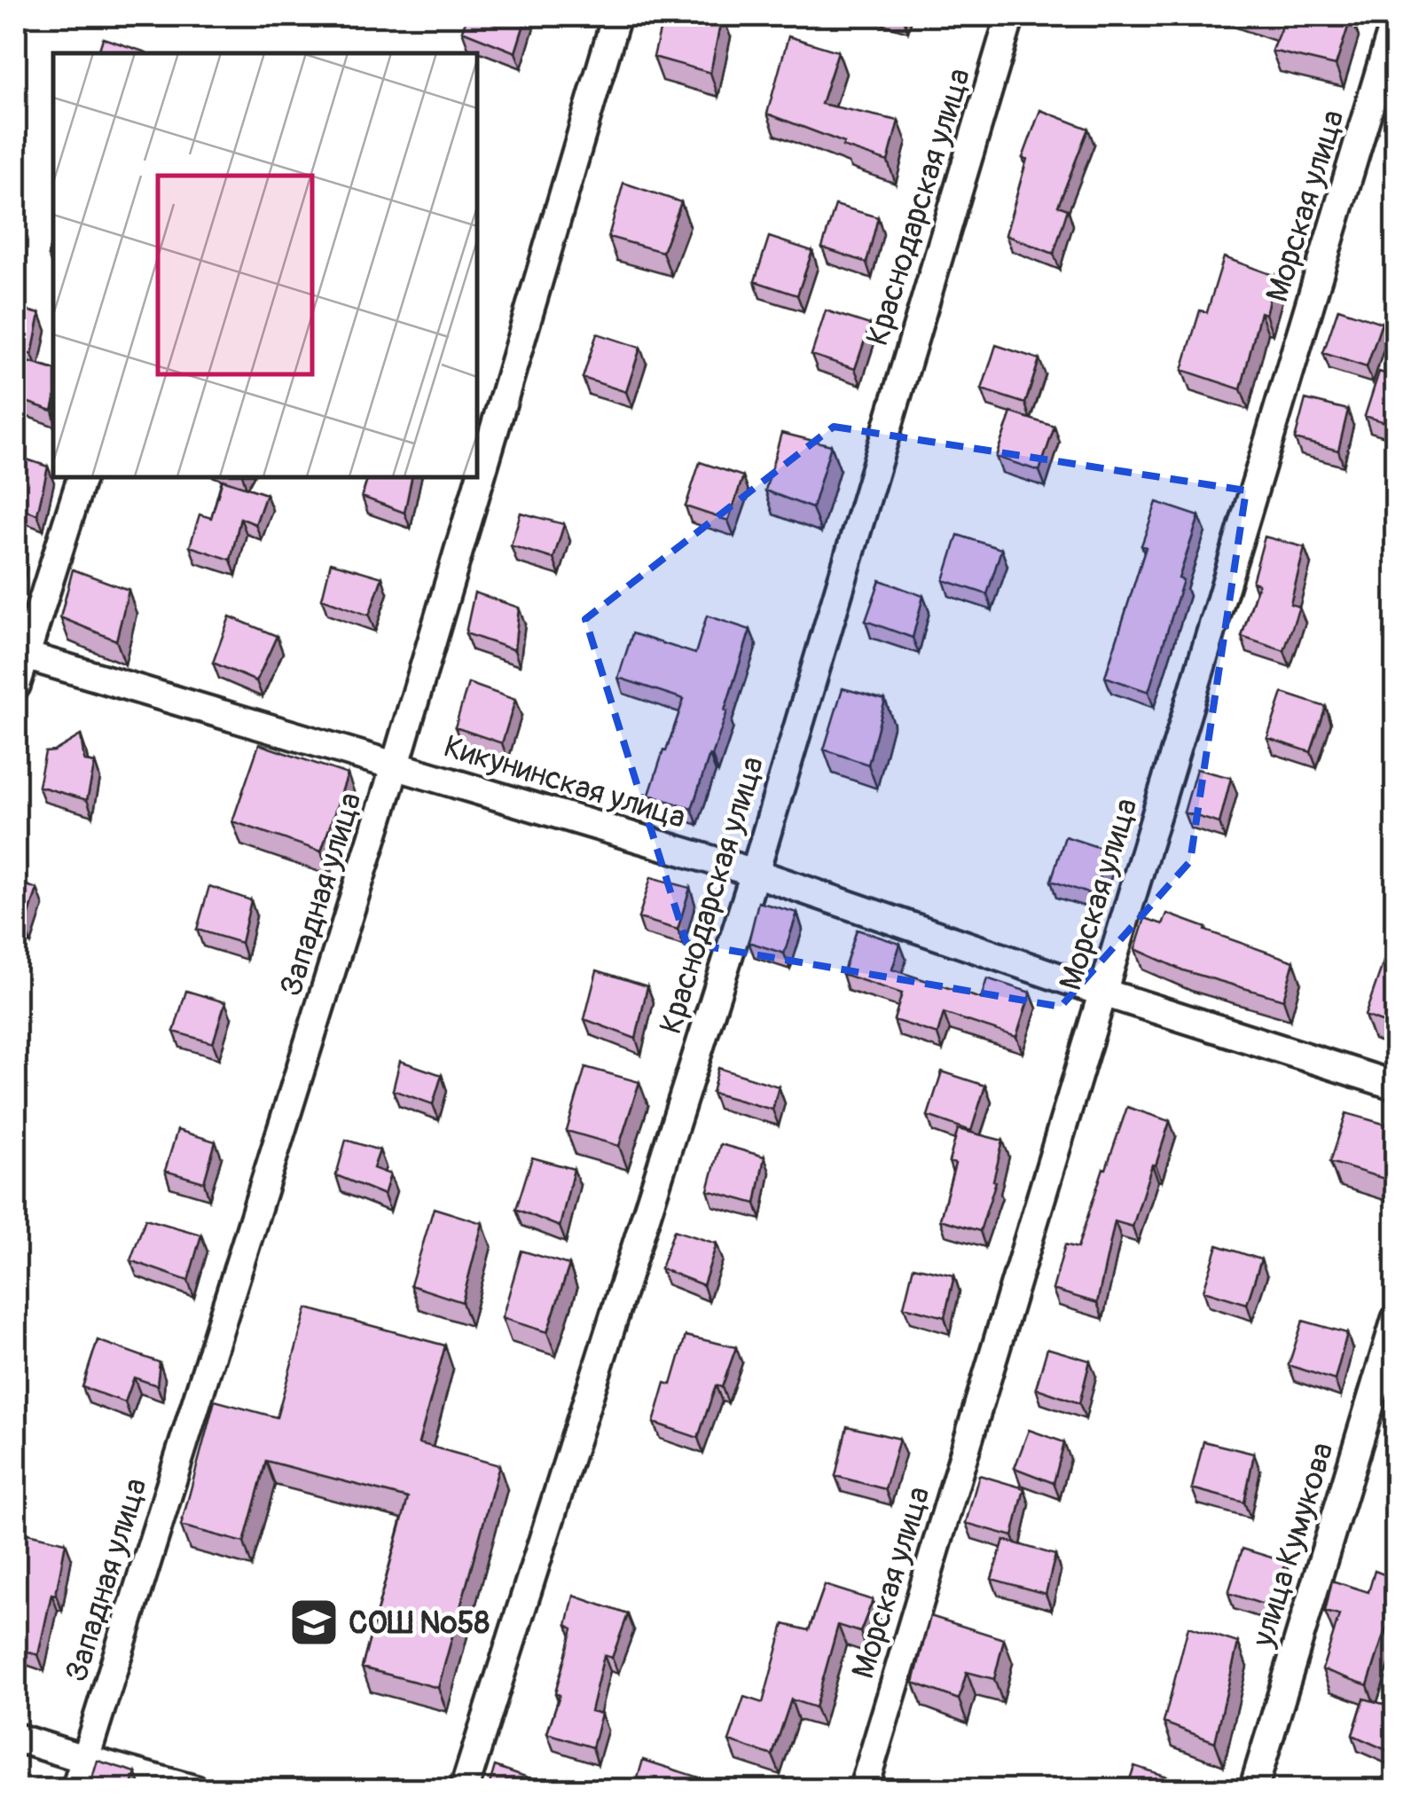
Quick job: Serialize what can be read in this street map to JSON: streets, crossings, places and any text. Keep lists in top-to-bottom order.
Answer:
{
  "streets": {
    "street": [
      "Морская улица",
      "Краснодарская улица",
      "Кикунинская улица",
      "Западная улица",
      "улица Кумукова"
    ]
  },
  "crossings": [
    ["Морская улица", "Кикунинская улица"],
    ["Краснодарская улица", "Кикунинская улица"],
    ["Кикунинская улица", "Западная улица"]
  ],
  "places": {
    "school or university": ["СОШ №58"]
  }
}
